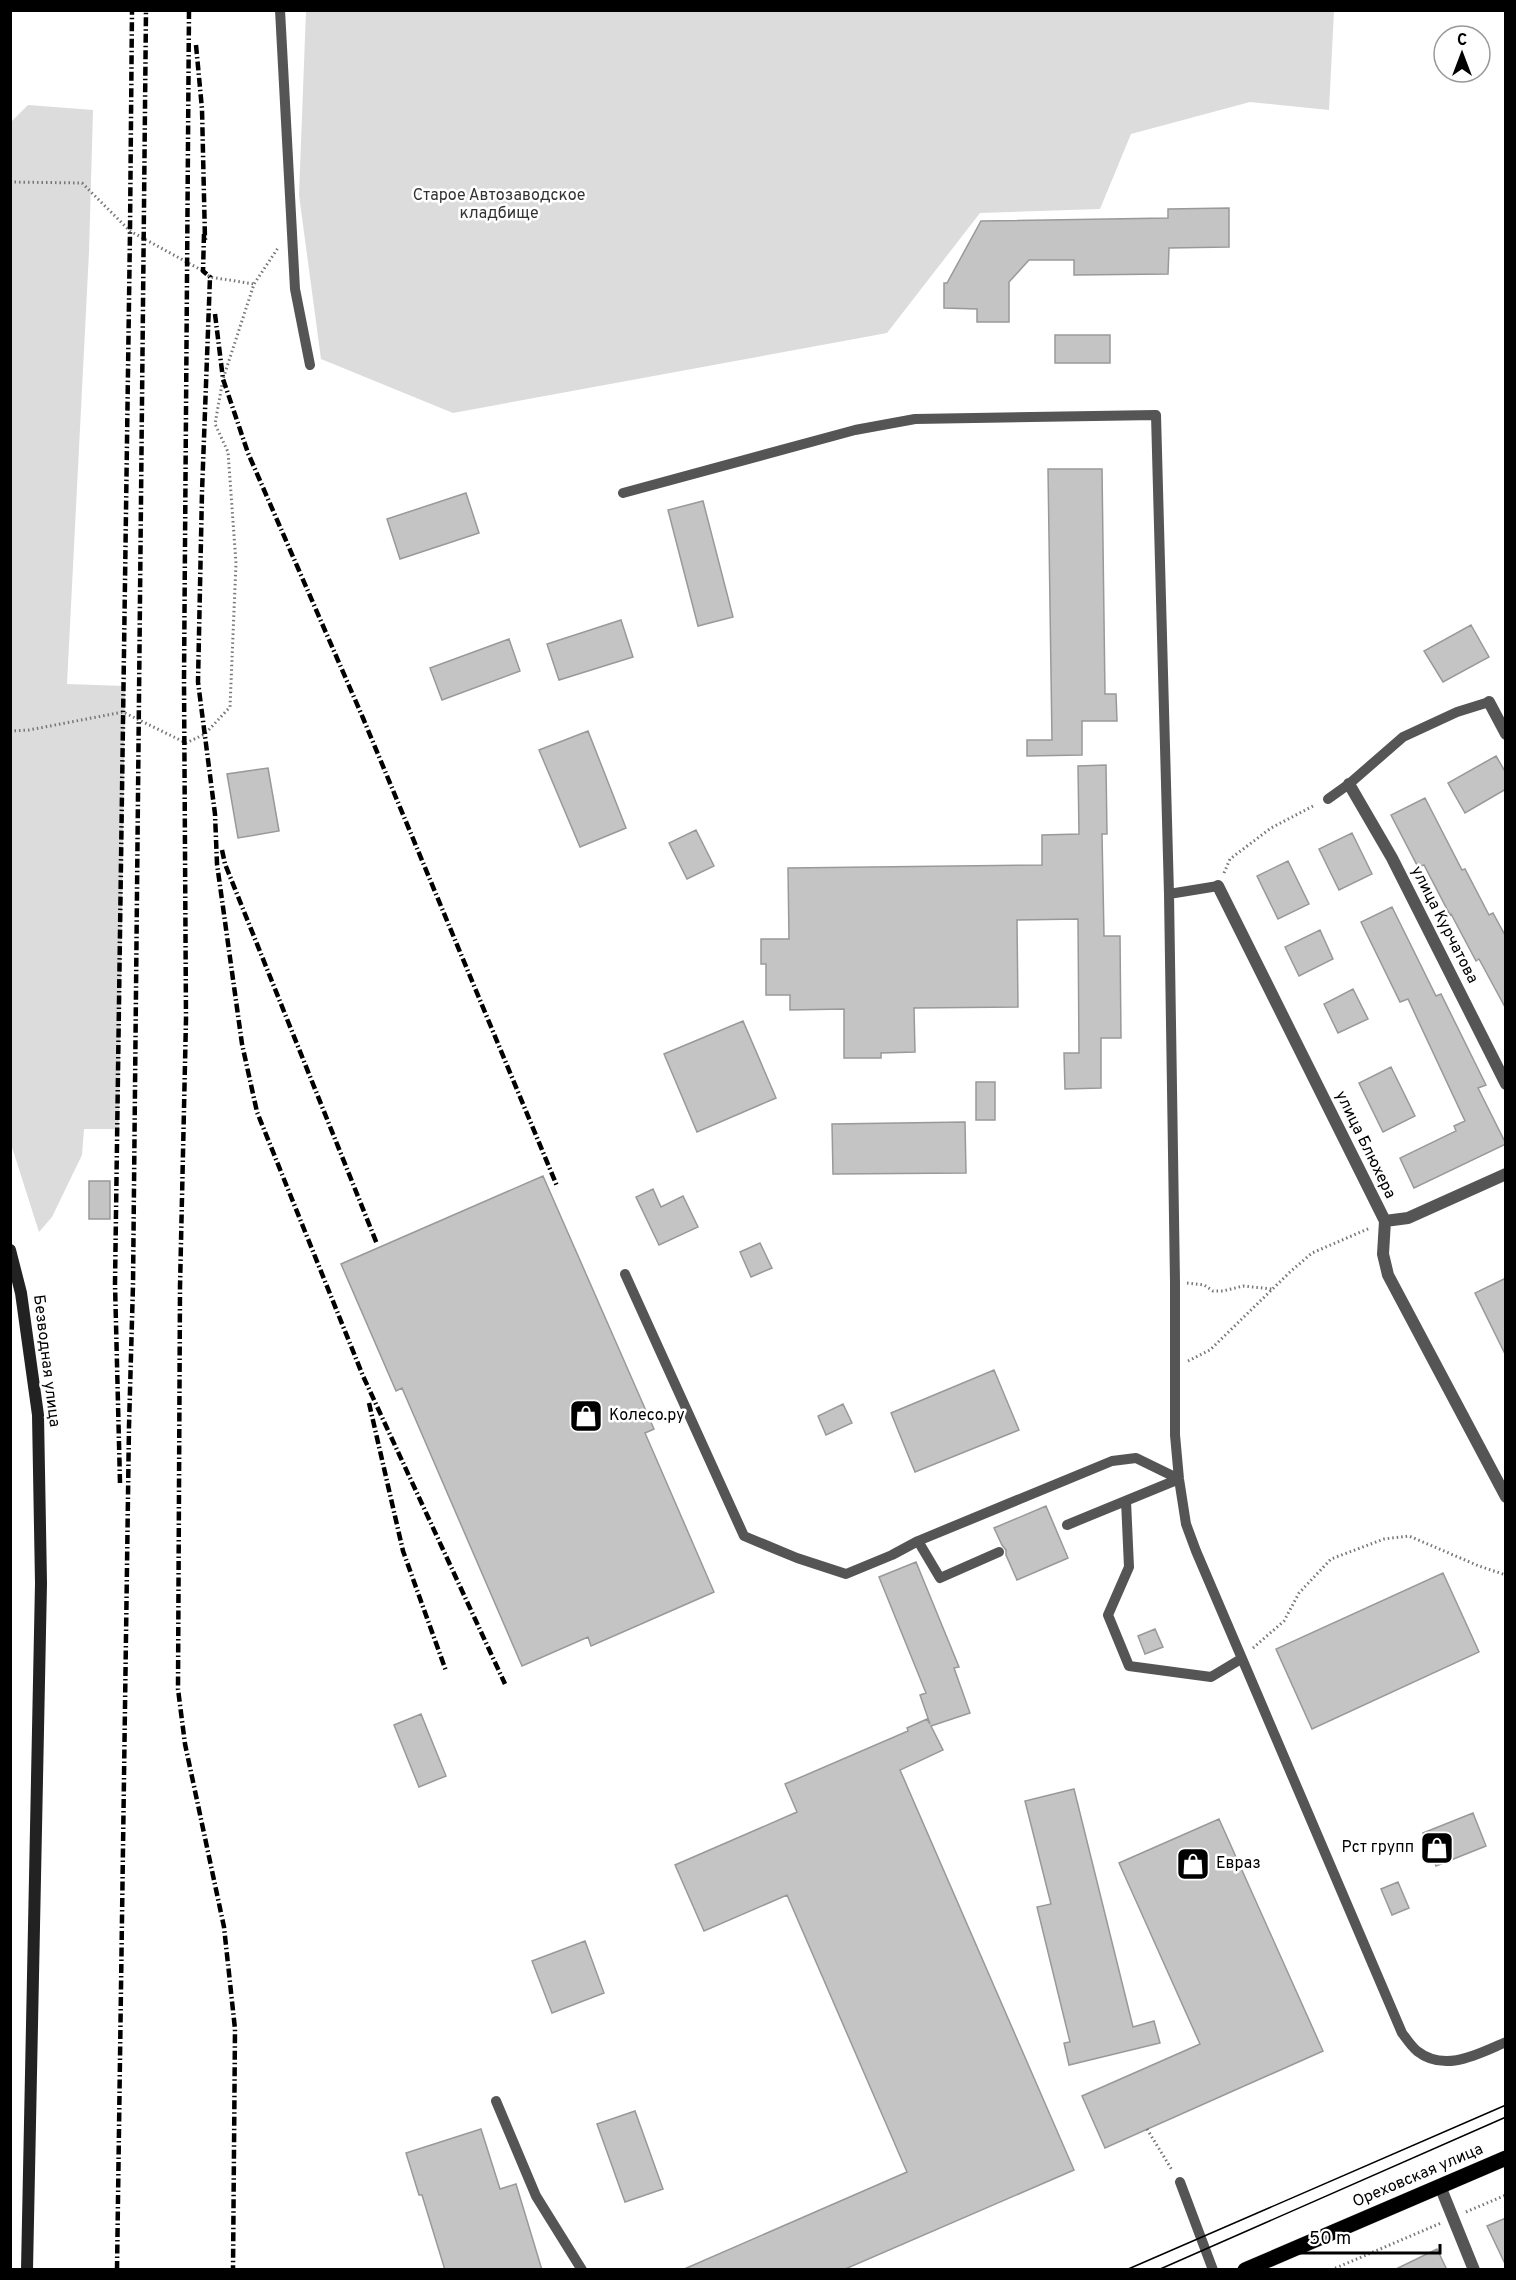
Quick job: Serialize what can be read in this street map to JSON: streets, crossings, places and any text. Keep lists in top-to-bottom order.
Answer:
{
  "streets": {
    "main road": ["Безводная улица", "Ореховская улица"],
    "street": ["улица Курчатова", "улица Блюхера"]
  },
  "parks": ["Старое Автозаводское кладбище"],
  "places": {
    "shop": ["Колесо.ру", "Рст групп", "Евраз"]
  },
  "scale_bar": "50 m",
  "north": "top"
}
